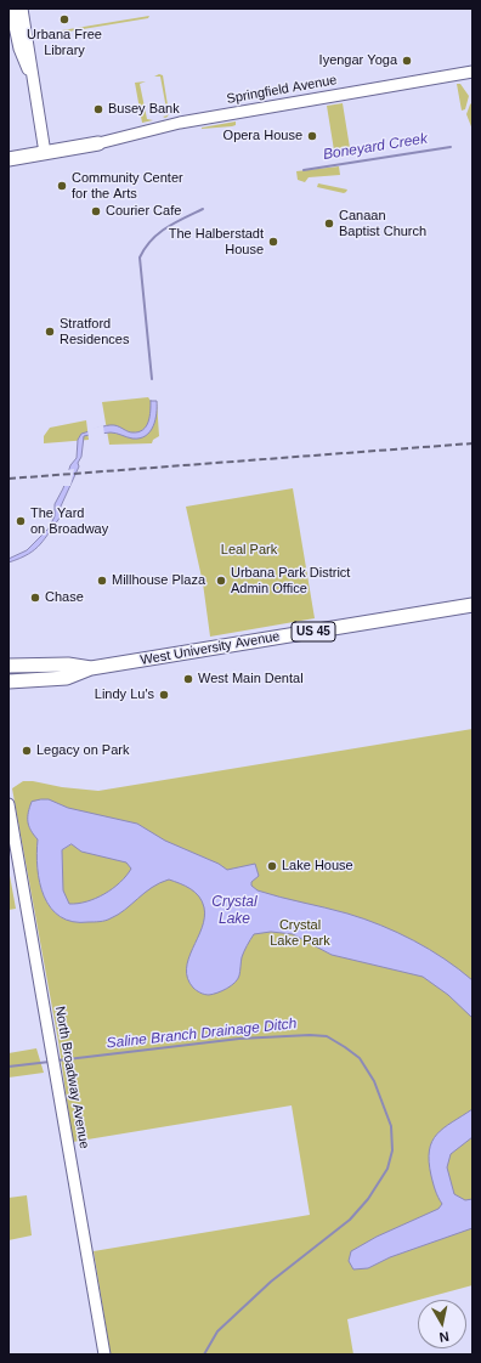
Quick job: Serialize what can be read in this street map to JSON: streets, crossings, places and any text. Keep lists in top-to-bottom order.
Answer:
{
  "streets": {
    "main road": ["US 45", "West University Avenue"],
    "street": ["Springfield Avenue", "North Broadway Avenue"]
  },
  "water": ["Boneyard Creek", "Crystal Lake", "Saline Branch Drainage Ditch"],
  "parks": ["Leal Park", "Crystal Lake Park"],
  "places": [
    "Urbana Free Library",
    "Iyengar Yoga",
    "Busey Bank",
    "Opera House",
    "Community Center for the Arts",
    "Courier Cafe",
    "Canaan Baptist Church",
    "The Halberstadt House",
    "Stratford Residences",
    "The Yard on Broadway",
    "Millhouse Plaza",
    "Urbana Park District Admin Office",
    "Chase",
    "West Main Dental",
    "Lindy Lu's",
    "Legacy on Park",
    "Lake House"
  ],
  "north": "bottom"
}
